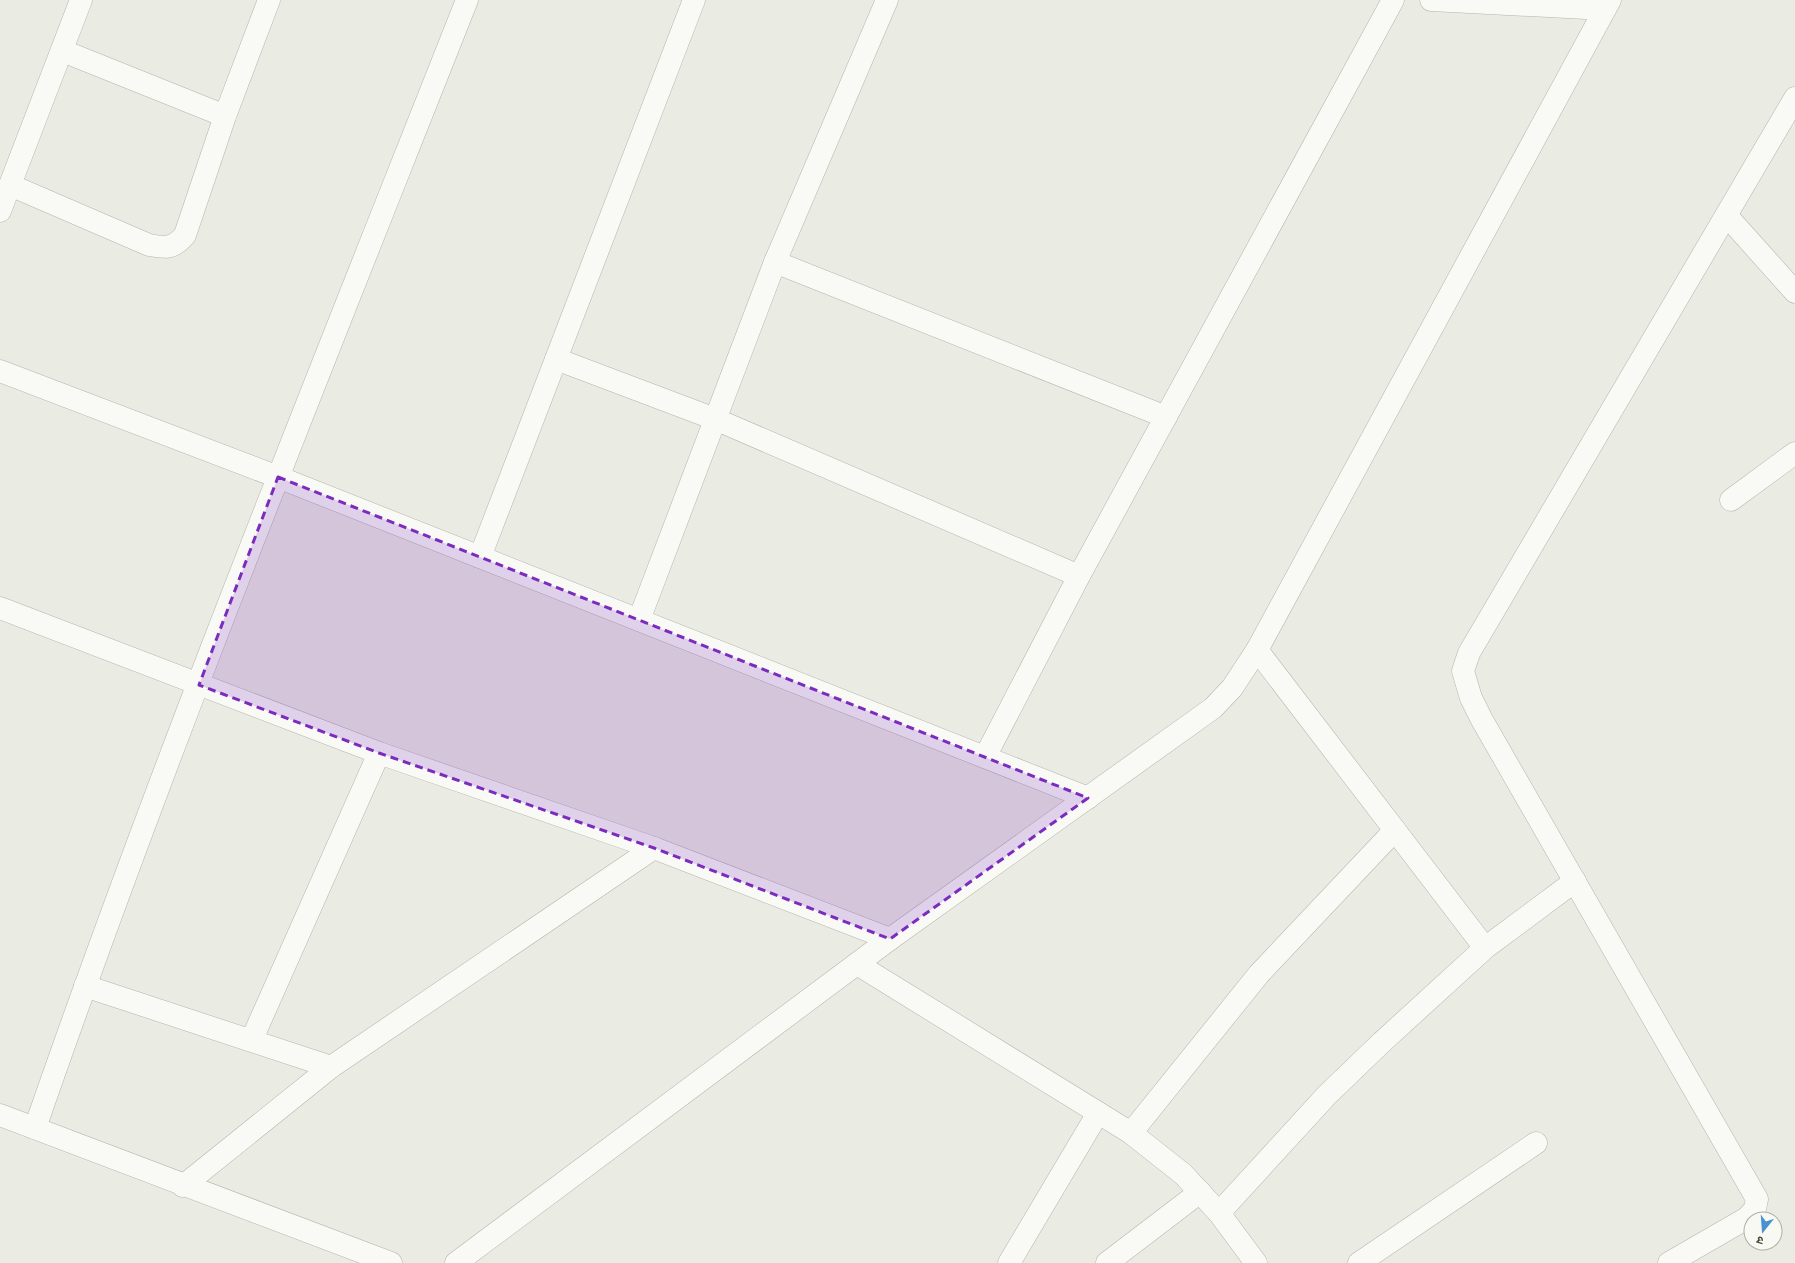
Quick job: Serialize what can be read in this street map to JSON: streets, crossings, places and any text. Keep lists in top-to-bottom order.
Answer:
{
  "north": "bottom"
}
